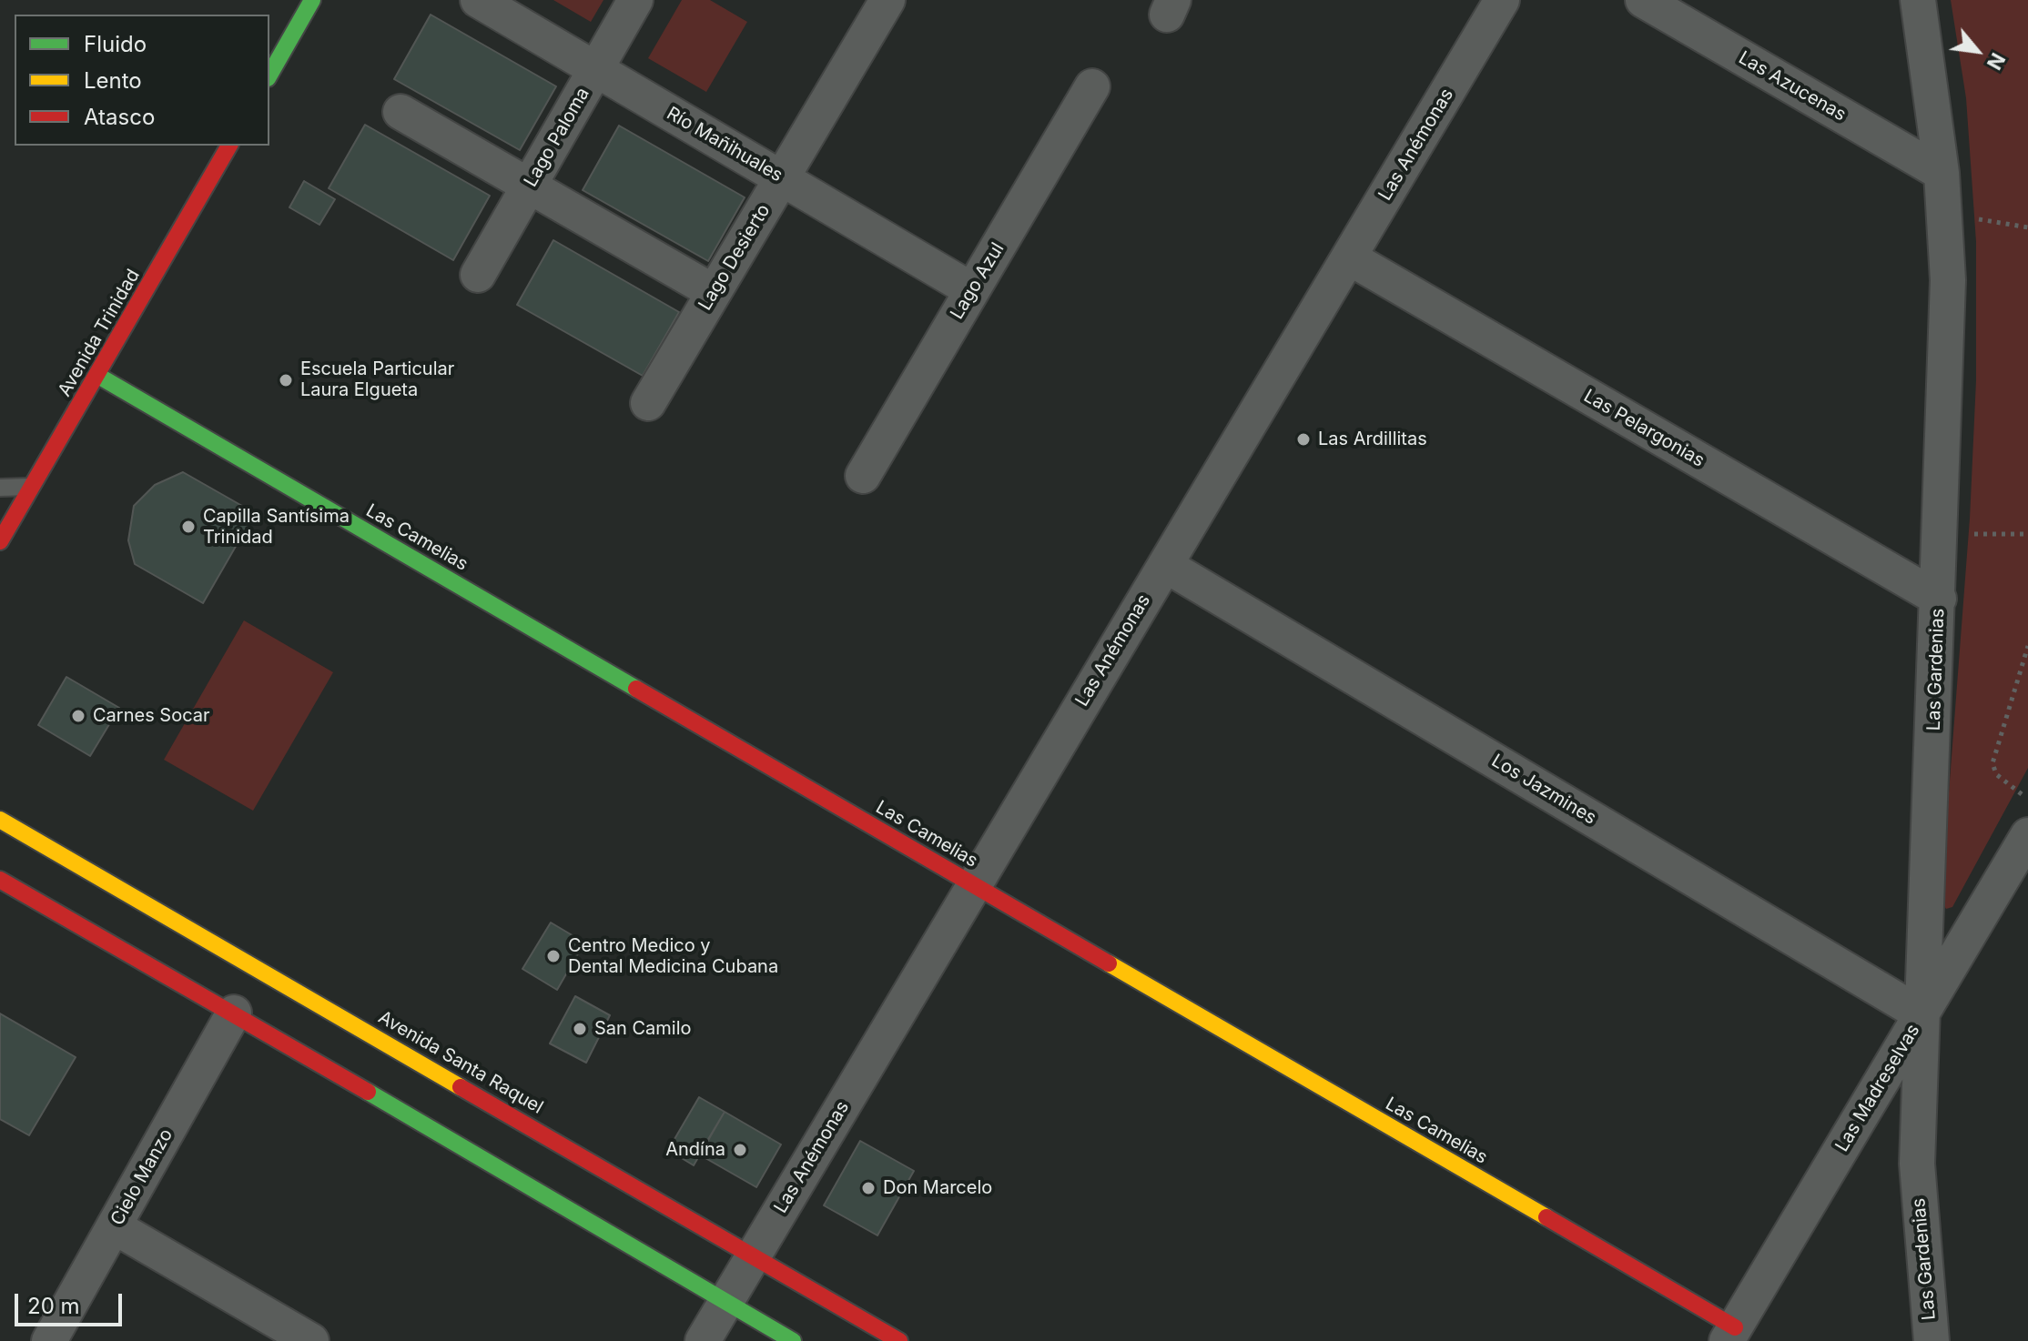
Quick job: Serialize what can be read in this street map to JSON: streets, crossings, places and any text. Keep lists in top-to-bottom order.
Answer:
{
  "streets": {
    "main road": ["Avenida Trinidad", "Las Camelias", "Avenida Santa Raquel"],
    "street": [
      "Las Azucenas",
      "Lago Paloma",
      "Río Mañihuales",
      "Las Anémonas",
      "Lago Desierto",
      "Lago Azul",
      "Las Pelargonias",
      "Las Gardenias",
      "Los Jazmines",
      "Las Madreselvas",
      "Cielo Manzo"
    ]
  },
  "crossings": [
    ["Las Azucenas", "Las Gardenias"],
    ["Lago Paloma", "Río Mañihuales"],
    ["Río Mañihuales", "Lago Desierto"],
    ["Río Mañihuales", "Lago Azul"],
    ["Las Anémonas", "Las Pelargonias"],
    ["Las Anémonas", "Las Camelias"],
    ["Las Anémonas", "Los Jazmines"],
    ["Las Anémonas", "Avenida Santa Raquel"],
    ["Avenida Trinidad", "Las Camelias"],
    ["Las Pelargonias", "Las Gardenias"],
    ["Las Camelias", "Las Madreselvas"],
    ["Las Gardenias", "Los Jazmines"],
    ["Las Gardenias", "Las Madreselvas"],
    ["Los Jazmines", "Las Madreselvas"]
  ],
  "places": [
    "Escuela Particular Laura Elgueta",
    "Las Ardillitas",
    "Capilla Santísima Trinidad",
    "Carnes Socar",
    "Centro Medico y Dental Medicina Cubana",
    "San Camilo",
    "Andína",
    "Don Marcelo"
  ],
  "legend": ["Fluido", "Lento", "Atasco"],
  "scale_bar": "20 m",
  "north": "bottom right"
}
